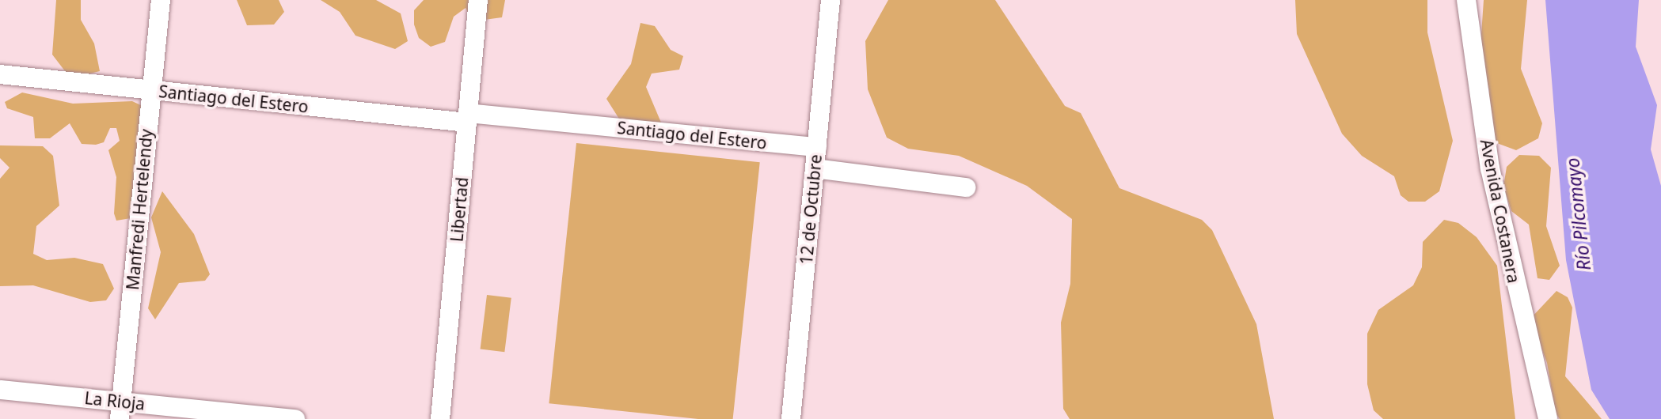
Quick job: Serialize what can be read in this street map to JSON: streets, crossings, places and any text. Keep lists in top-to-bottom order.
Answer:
{
  "streets": {
    "street": [
      "Santiago del Estero",
      "Manfredi Hertelendy",
      "Libertad",
      "12 de Octubre",
      "Avenida Costanera",
      "La Rioja"
    ]
  },
  "crossings": [
    ["Santiago del Estero", "Manfredi Hertelendy"],
    ["Santiago del Estero", "Libertad"],
    ["Santiago del Estero", "12 de Octubre"],
    ["Manfredi Hertelendy", "La Rioja"]
  ],
  "water": ["Río Pilcomayo"]
}
